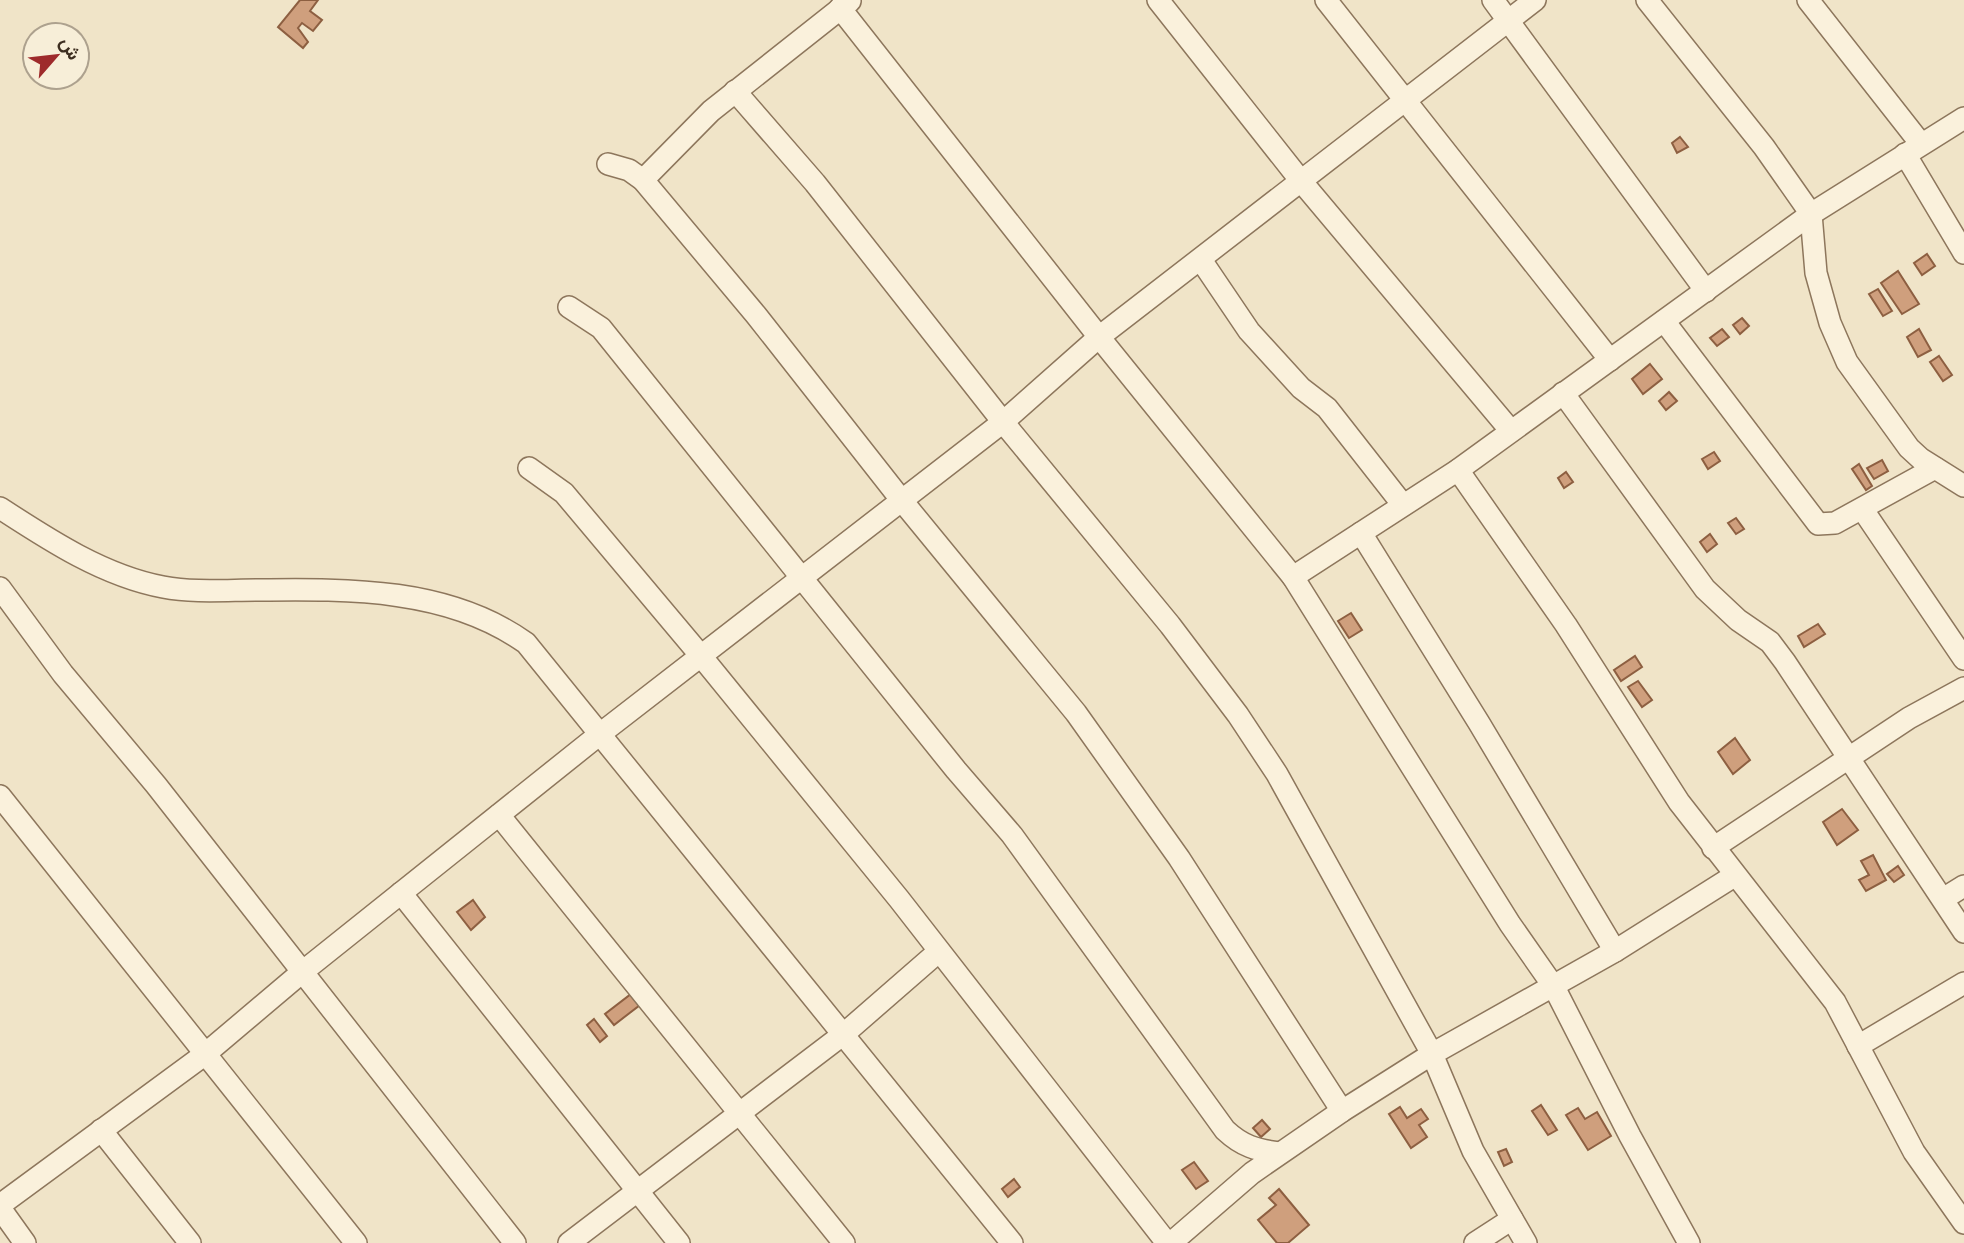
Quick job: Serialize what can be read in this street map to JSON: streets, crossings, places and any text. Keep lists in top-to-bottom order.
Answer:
{
  "north": "top right"
}
